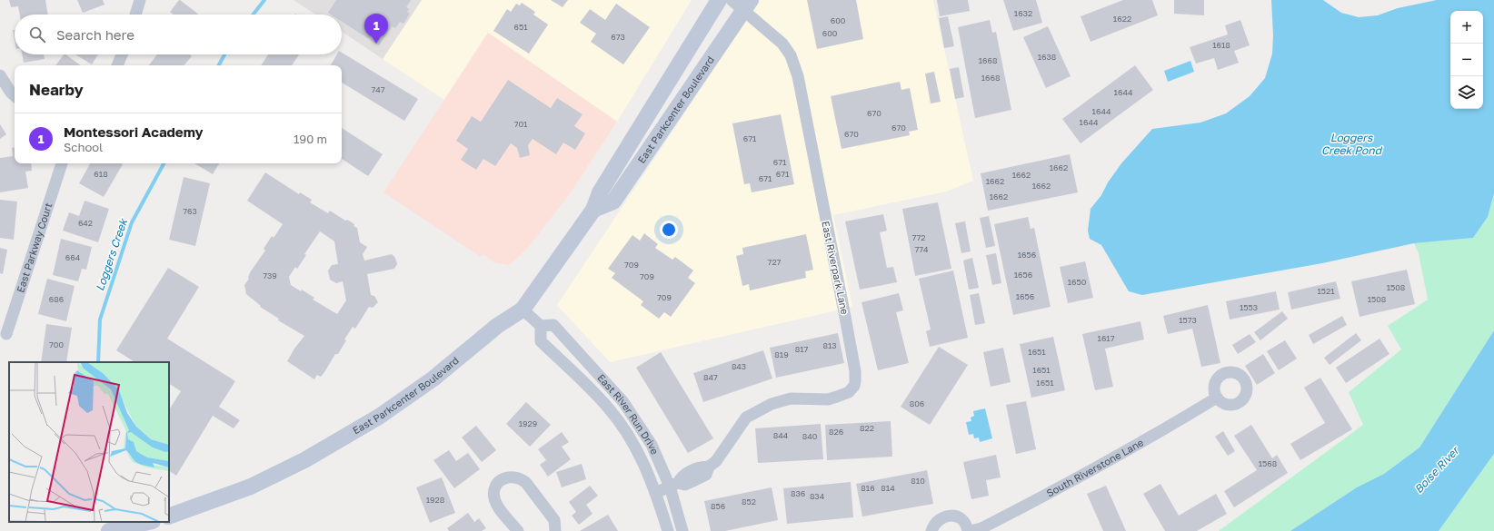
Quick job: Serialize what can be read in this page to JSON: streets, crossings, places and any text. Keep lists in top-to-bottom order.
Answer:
{
  "streets": {
    "main road": ["East Parkcenter Boulevard"],
    "street": [
      "East Parkway Court",
      "East Riverpark Lane",
      "East River Run Drive",
      "South Riverstone Lane"
    ]
  },
  "crossings": [
    ["East Parkcenter Boulevard", "East Riverpark Lane"],
    ["East Riverpark Lane", "East River Run Drive"]
  ],
  "water": ["Loggers Creek Pond", "Loggers Creek", "Boise River"],
  "house_numbers": [
    "1632",
    "1622",
    "600",
    "651",
    "600",
    "673",
    "1618",
    "1638",
    "1668",
    "1668",
    "747",
    "1644",
    "1644",
    "670",
    "1644",
    "701",
    "670",
    "670",
    "671",
    "671",
    "1662",
    "618",
    "671",
    "1662",
    "671",
    "1662",
    "1662",
    "1662",
    "763",
    "642",
    "772",
    "774",
    "1656",
    "664",
    "727",
    "709",
    "1656",
    "739",
    "709",
    "1650",
    "1508",
    "1521",
    "1656",
    "709",
    "686",
    "1508",
    "1553",
    "1573",
    "1617",
    "700",
    "813",
    "817",
    "1651",
    "819",
    "843",
    "1651",
    "847",
    "1651",
    "806",
    "1929",
    "822",
    "826",
    "844",
    "840",
    "1568",
    "810",
    "816",
    "814",
    "836",
    "834",
    "1928",
    "852",
    "856"
  ],
  "page": {
    "map_buttons": ["+", "−"],
    "pins": "1",
    "search": "Search here",
    "heading": "Nearby",
    "list": [
      {
        "mark": "1",
        "name": "Montessori Academy",
        "note": "School",
        "value": "190 m"
      }
    ]
  }
}
